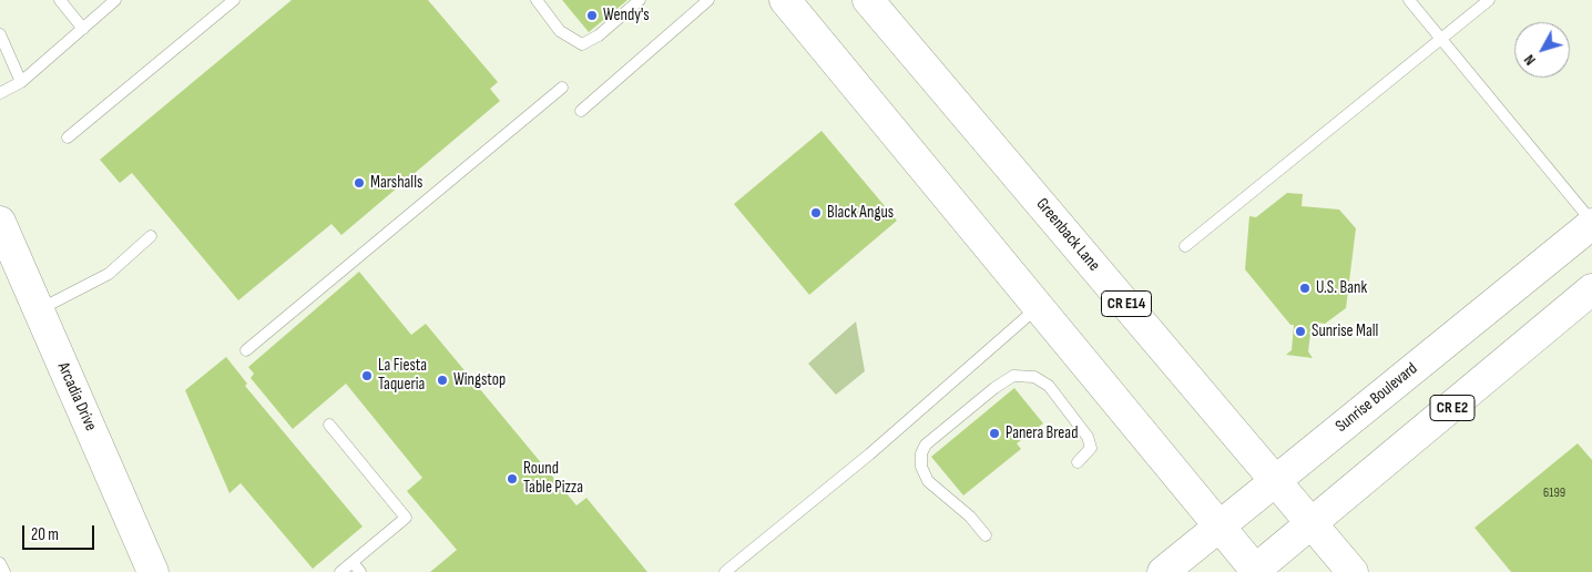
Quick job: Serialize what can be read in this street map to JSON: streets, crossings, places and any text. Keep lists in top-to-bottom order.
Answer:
{
  "streets": {
    "main road": [
      "Greenback Lane",
      "CR E14",
      "Arcadia Drive",
      "Sunrise Boulevard",
      "CR E2"
    ]
  },
  "crossings": [
    ["Greenback Lane", "Sunrise Boulevard"],
    ["Greenback Lane", "CR E2"]
  ],
  "places": [
    "Wendy's",
    "Marshalls",
    "Black Angus",
    "U.S. Bank",
    "Sunrise Mall",
    "La Fiesta Taqueria",
    "Wingstop",
    "Panera Bread",
    "Round Table Pizza"
  ],
  "house_numbers": ["6199"],
  "scale_bar": "20 m",
  "north": "bottom left"
}
